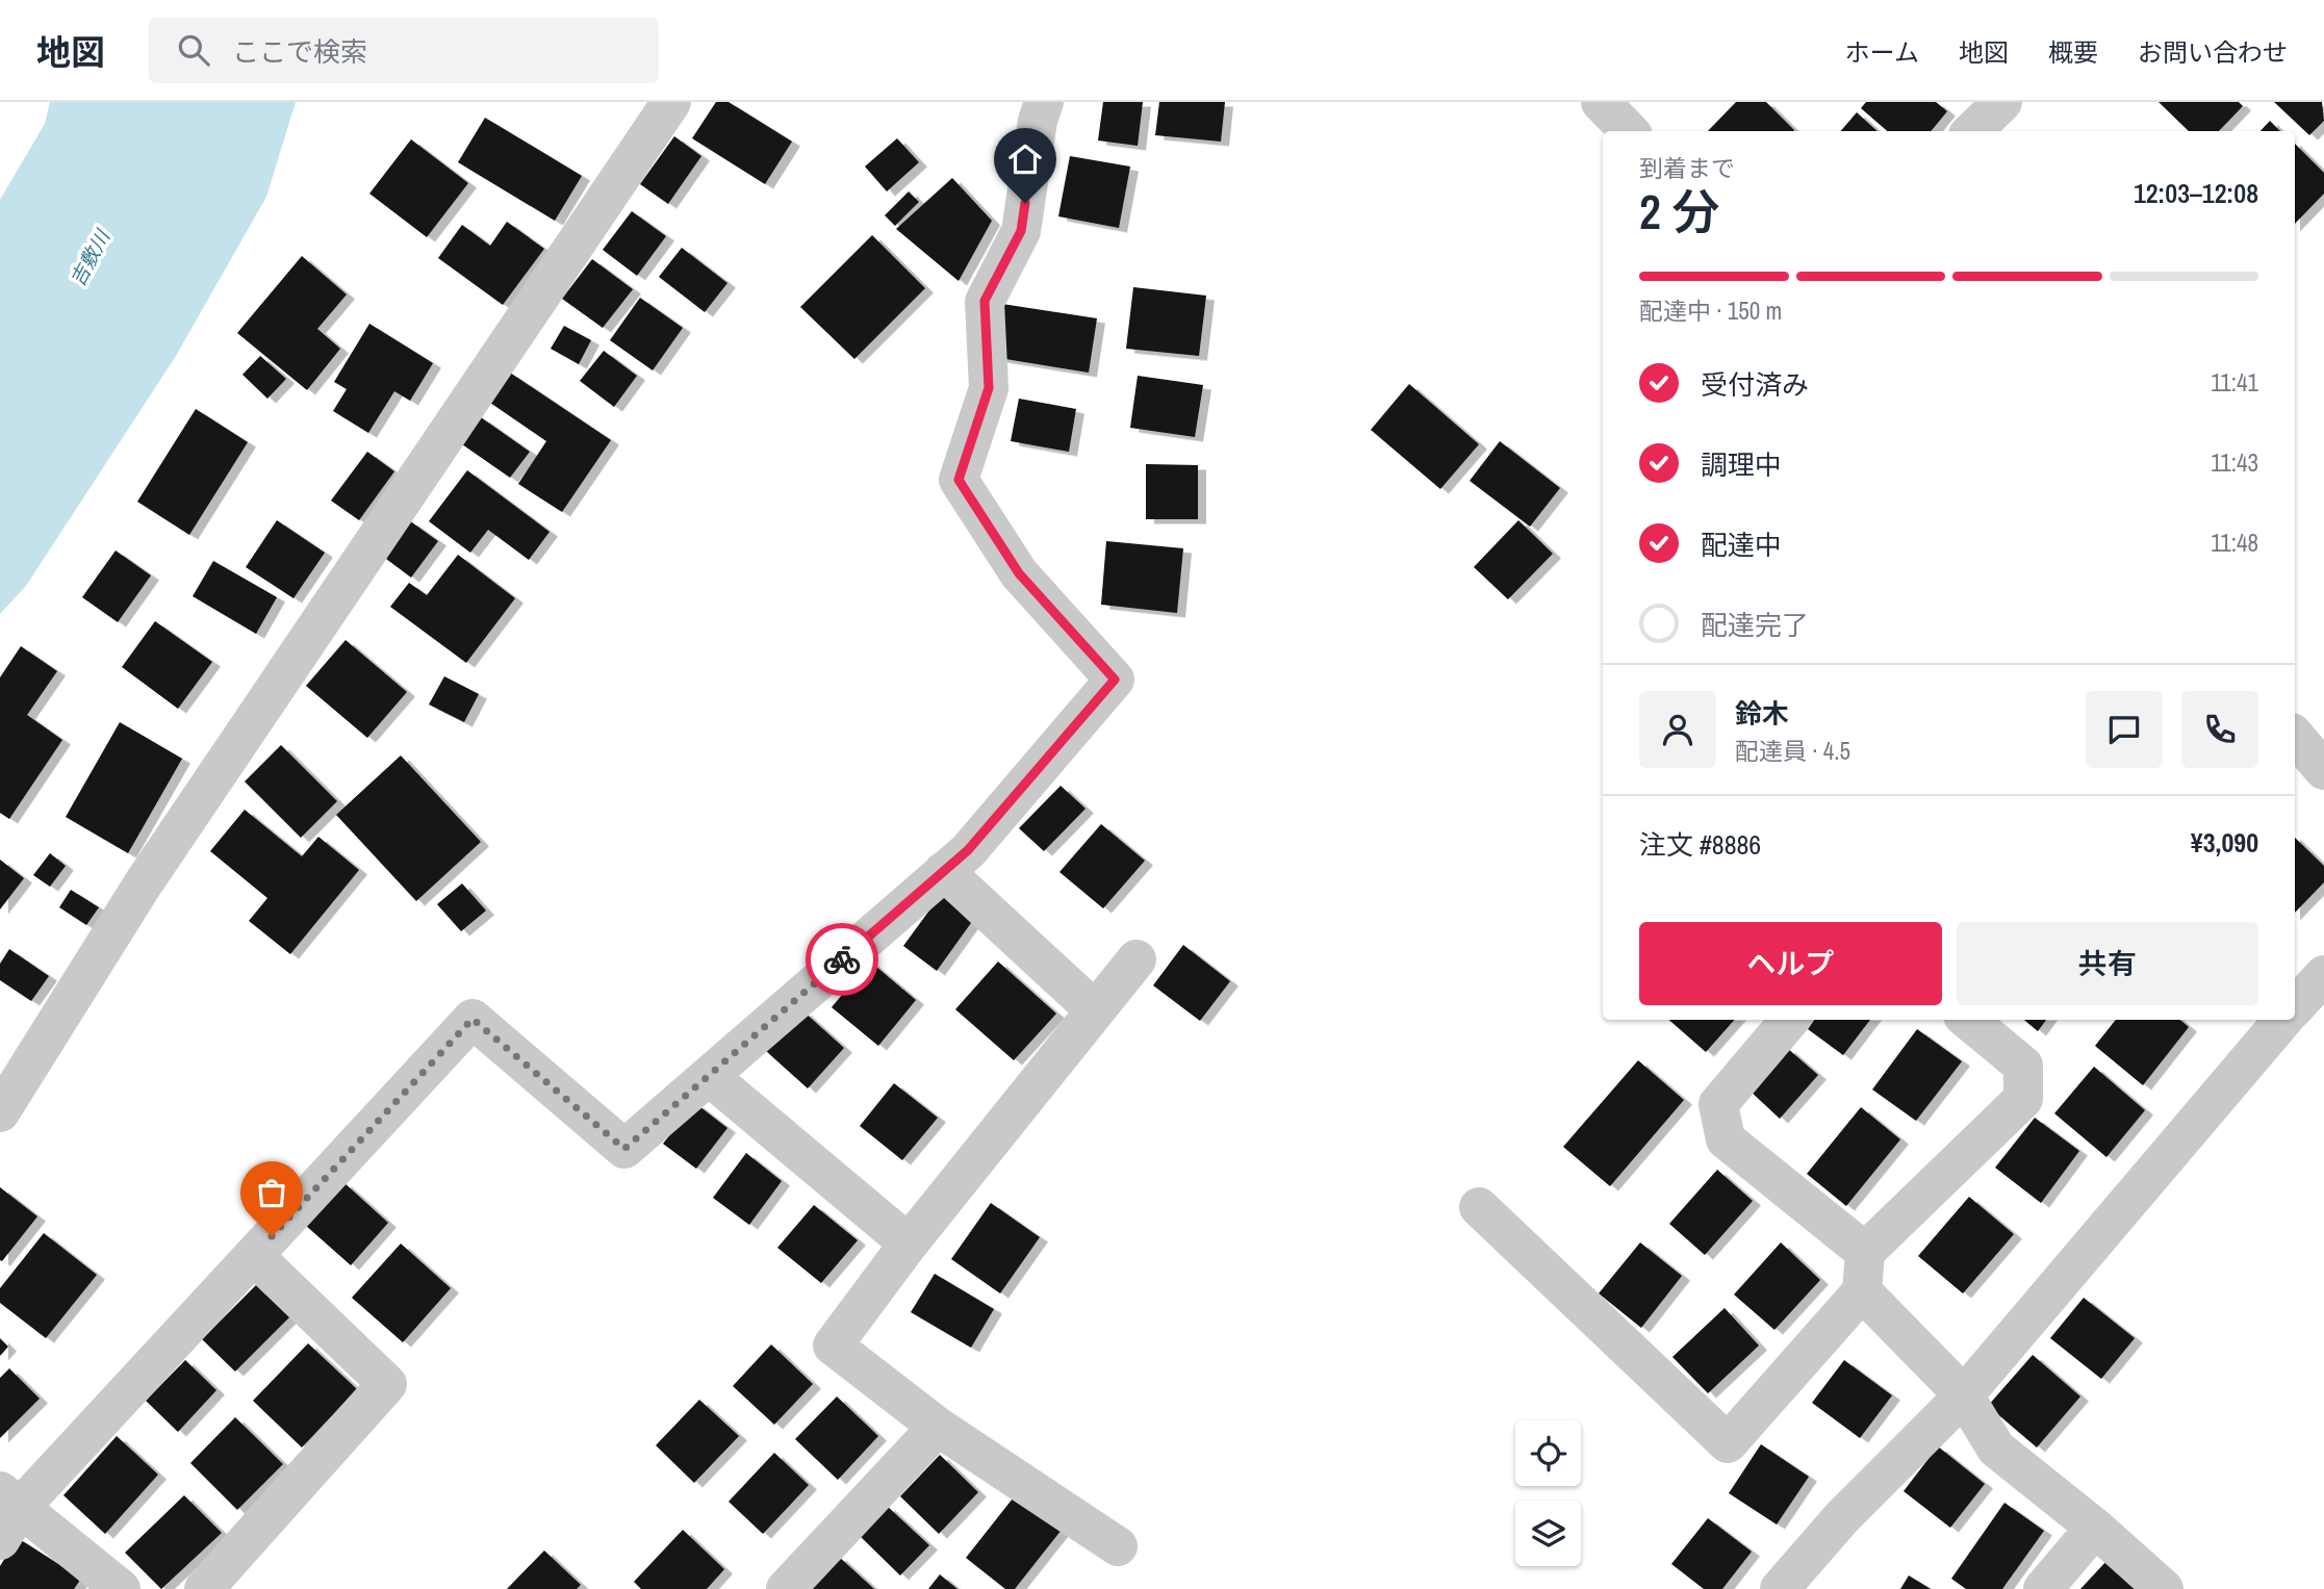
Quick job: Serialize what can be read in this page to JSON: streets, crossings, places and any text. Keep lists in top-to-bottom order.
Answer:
{
  "water": ["吉敷川"],
  "page": {
    "header": "地図",
    "search": "ここで検索",
    "nav": [
      "ホーム",
      "地図",
      "概要",
      "お問い合わせ"
    ],
    "heading": ["2 分", "到着まで", "12:03–12:08"],
    "panel": [
      "鈴木",
      "配達員 · 4.5",
      "注文 #8886",
      "¥3,090"
    ],
    "bar": "配達中 · 150 m",
    "list": [
      ["受付済み", "11:41"],
      ["調理中", "11:43"],
      ["配達中", "11:48"],
      "配達完了"
    ],
    "buttons": ["ヘルプ", "共有"]
  }
}
